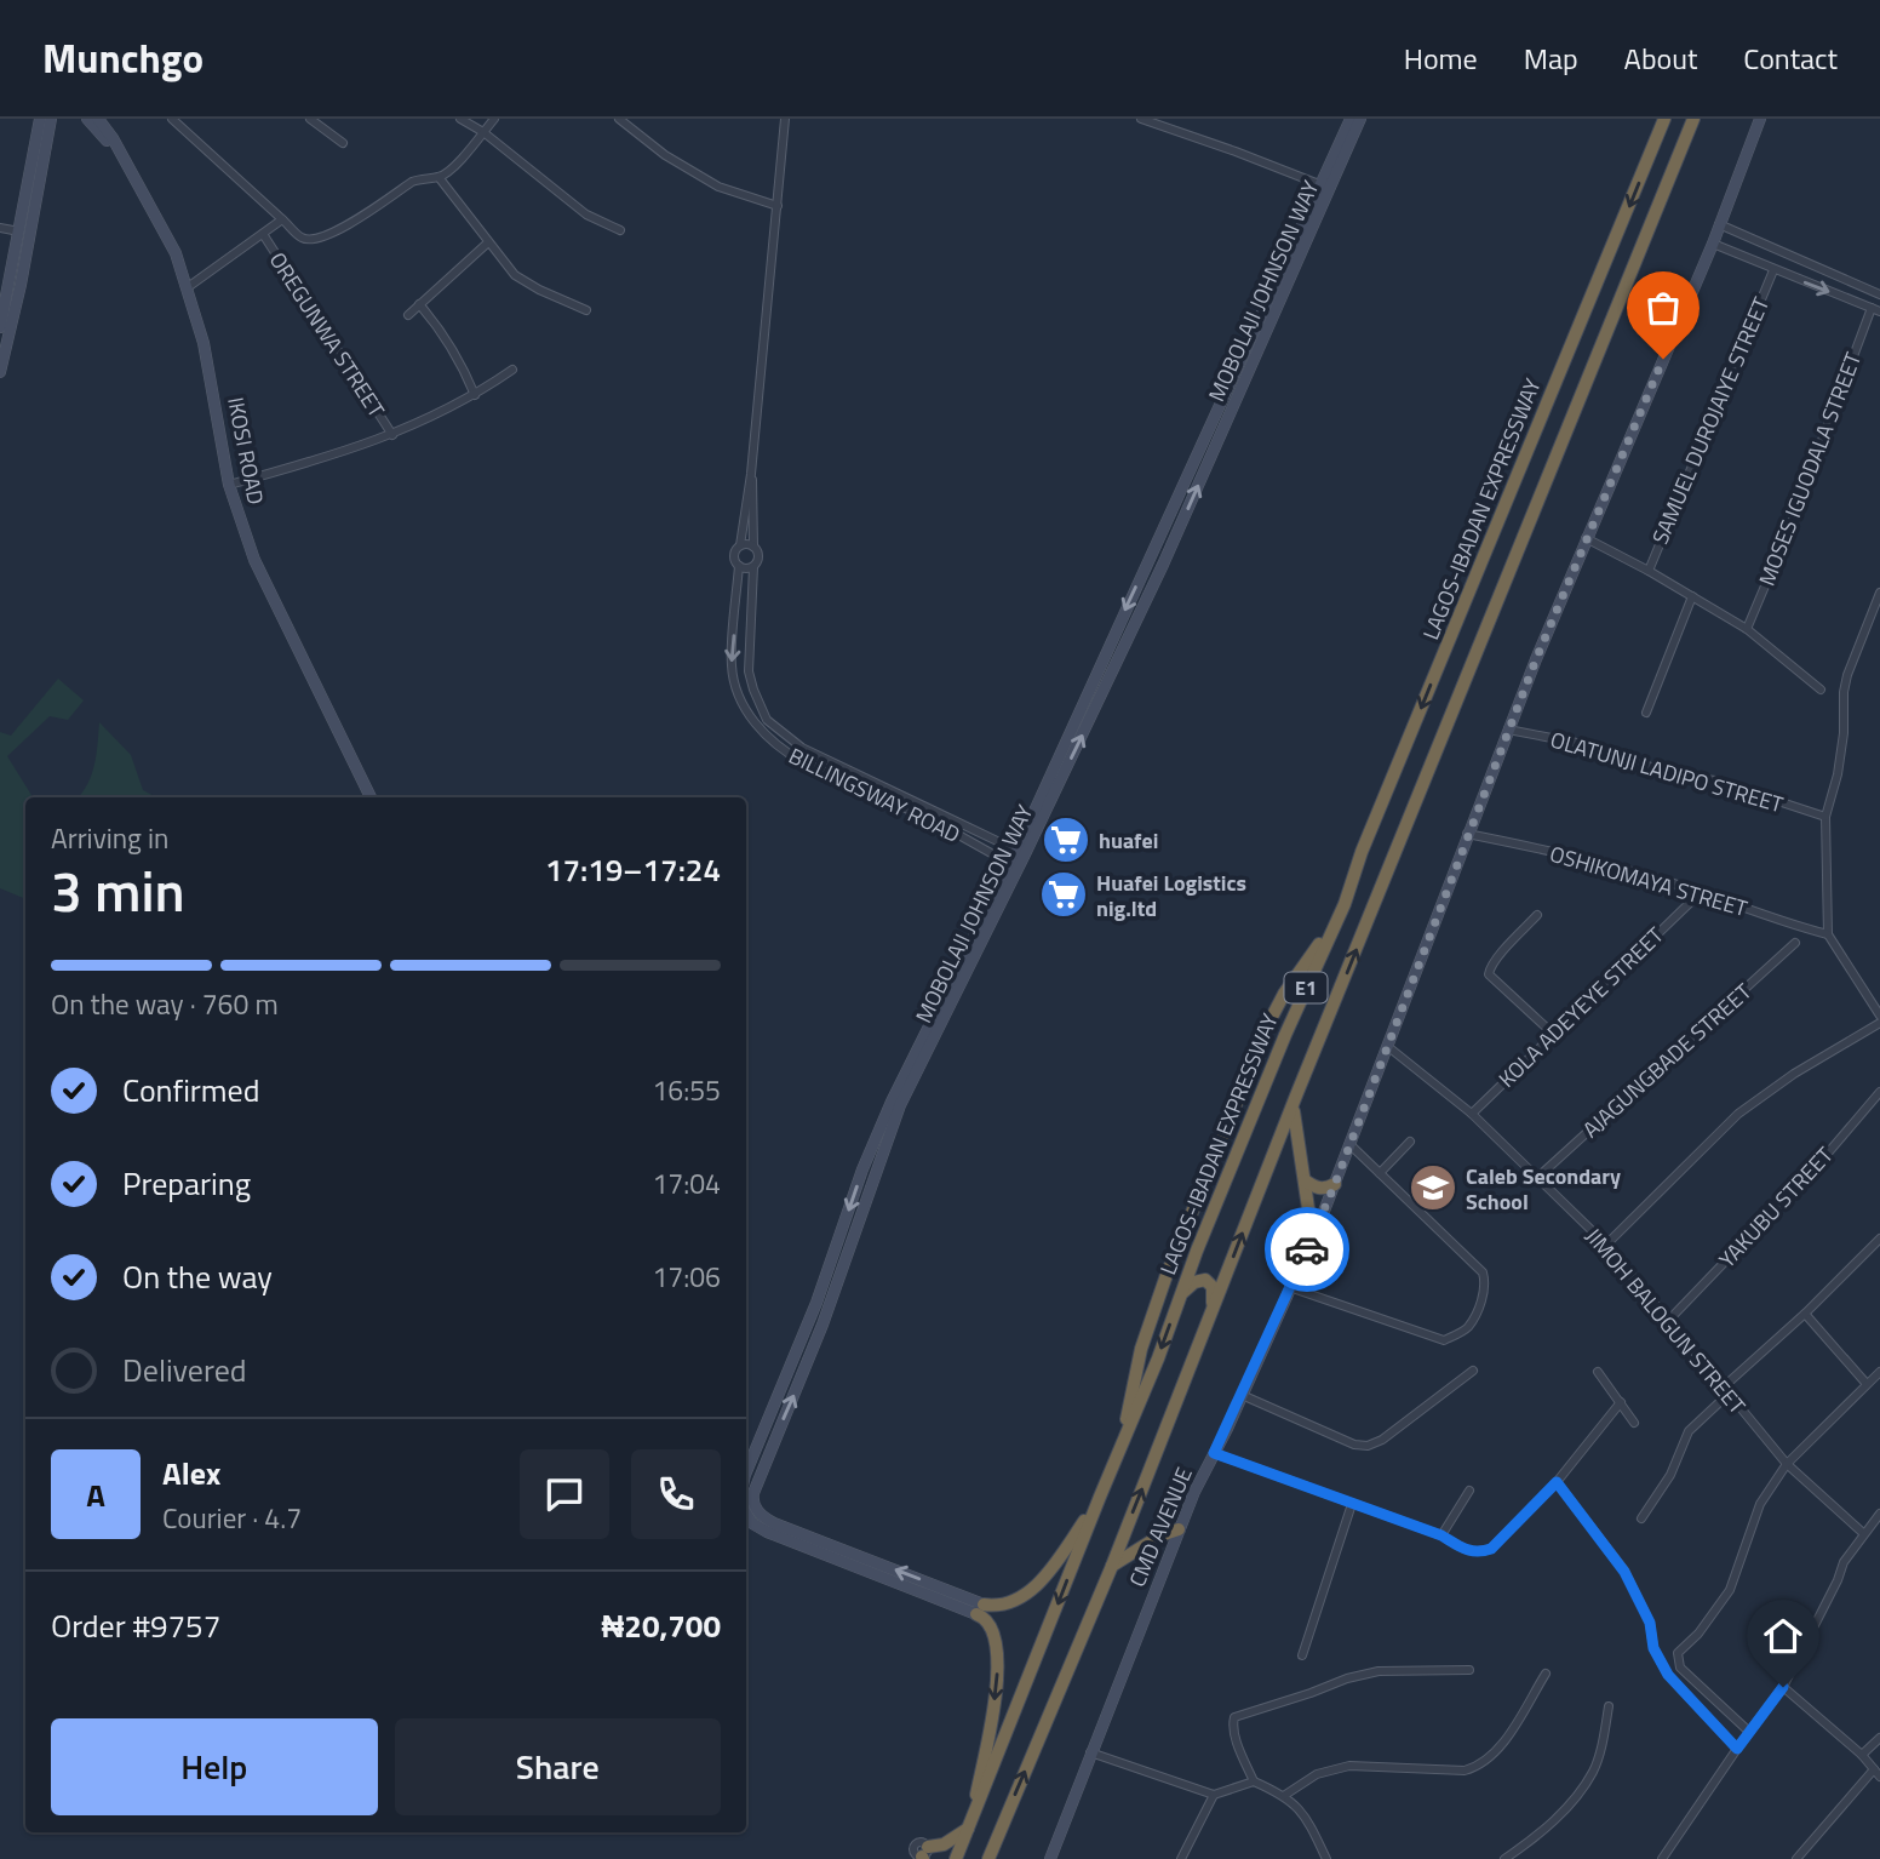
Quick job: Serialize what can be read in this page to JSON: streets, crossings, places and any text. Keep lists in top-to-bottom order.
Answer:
{
  "streets": {
    "highway": ["LAGOS-IBADAN EXPRESSWAY", "E1"],
    "street": [
      "MOBOLAJI JOHNSON WAY",
      "OREGUNWA STREET",
      "SAMUEL DUROJAIYE STREET",
      "IKOSI ROAD",
      "MOSES IGUODALA STREET",
      "OLATUNJI LADIPO STREET",
      "BILLINGSWAY ROAD",
      "OSHIKOMAYA STREET",
      "KOLA ADEYEYE STREET",
      "AJAGUNGBADE STREET",
      "YAKUBU STREET",
      "JIMOH BALOGUN STREET",
      "CMD AVENUE"
    ]
  },
  "crossings": [
    ["MOBOLAJI JOHNSON WAY", "BILLINGSWAY ROAD"],
    ["OLATUNJI LADIPO STREET", "CMD AVENUE"],
    ["OSHIKOMAYA STREET", "CMD AVENUE"],
    ["KOLA ADEYEYE STREET", "JIMOH BALOGUN STREET"],
    ["AJAGUNGBADE STREET", "JIMOH BALOGUN STREET"],
    ["YAKUBU STREET", "JIMOH BALOGUN STREET"],
    ["JIMOH BALOGUN STREET", "CMD AVENUE"]
  ],
  "one_way": ["BILLINGSWAY ROAD"],
  "places": {
    "supermarket": ["huafei", "Huafei Logistics nig.ltd"],
    "school or university": ["Caleb Secondary School"]
  },
  "page": {
    "header": "Munchgo",
    "nav": [
      "Home",
      "Map",
      "About",
      "Contact"
    ],
    "heading": ["3 min", "Arriving in", "17:19–17:24"],
    "panel": [
      "Alex",
      "Courier · 4.7",
      "Order #9757",
      "₦20,700"
    ],
    "bar": "On the way · 760 m",
    "list": [
      ["Confirmed", "16:55"],
      ["Preparing", "17:04"],
      ["On the way", "17:06"],
      "Delivered"
    ],
    "round": "A",
    "buttons": ["Help", "Share"]
  }
}
